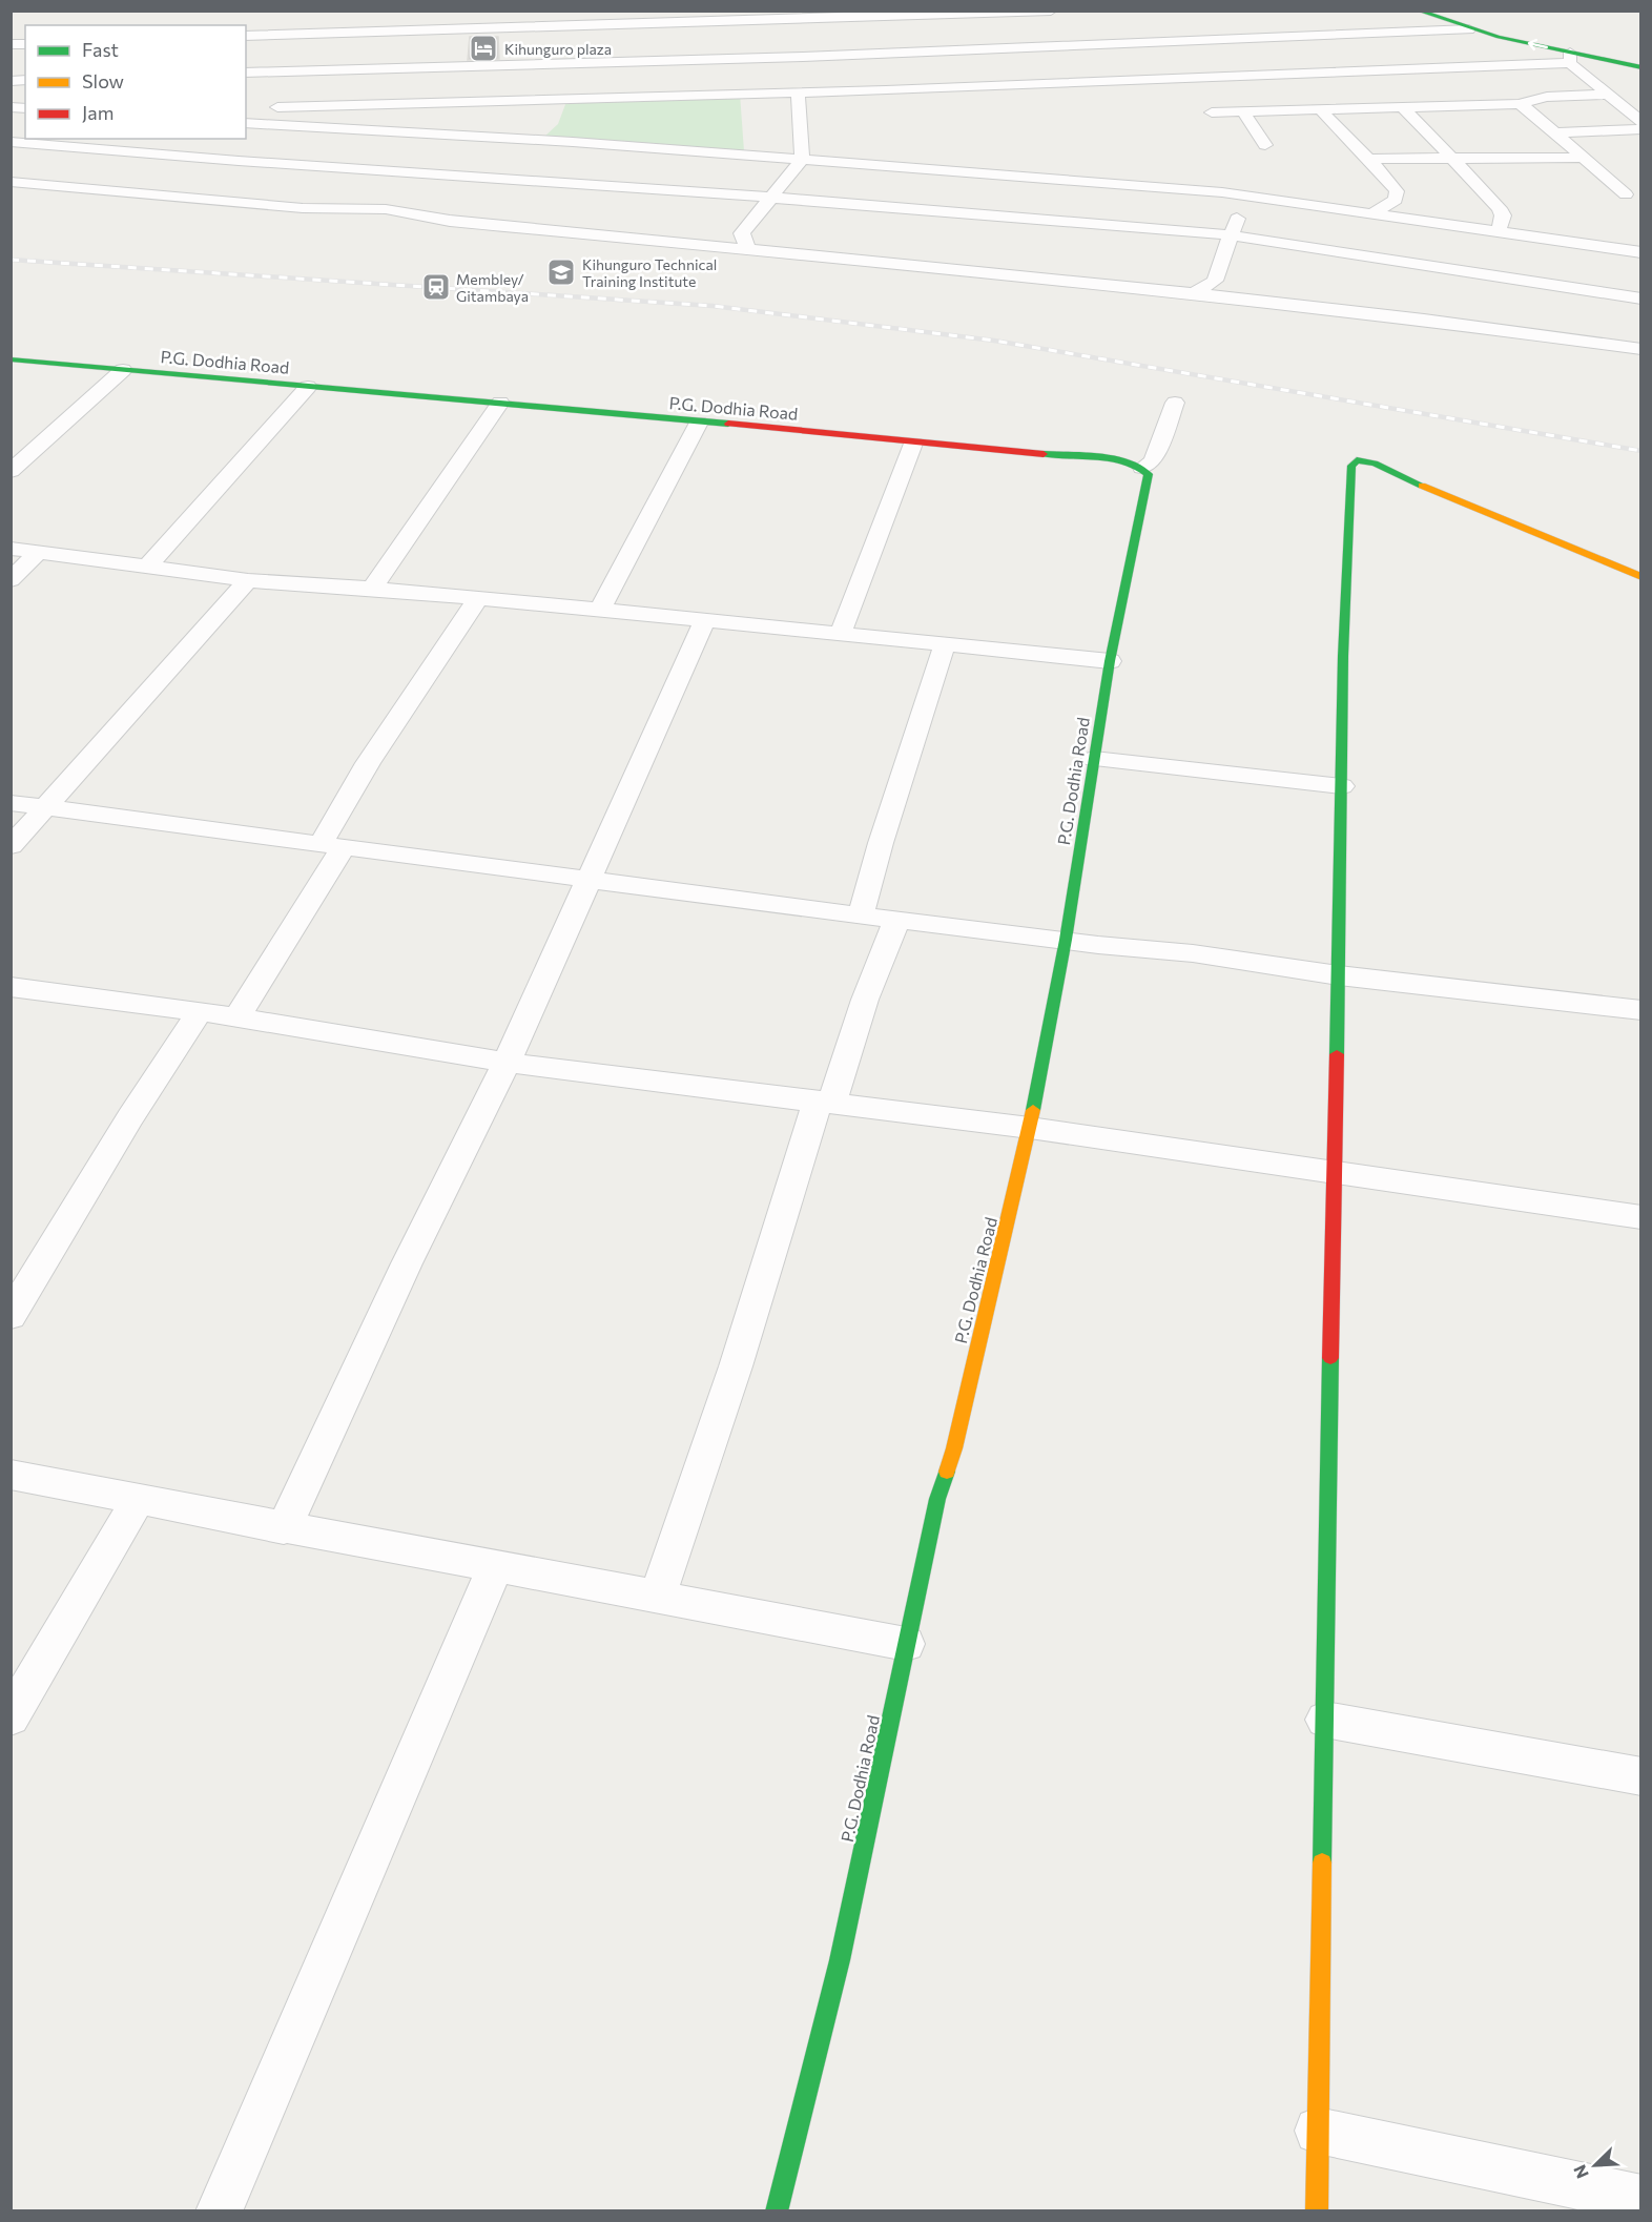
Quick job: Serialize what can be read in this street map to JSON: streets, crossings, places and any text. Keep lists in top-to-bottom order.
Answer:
{
  "streets": {
    "street": ["P.G. Dodhia Road"]
  },
  "places": {
    "hotel": ["Kihunguro plaza"],
    "school or university": ["Kihunguro Technical Training Institute"],
    "station": ["Membley/ Gitambaya"]
  },
  "legend": ["Fast", "Slow", "Jam"],
  "north": "bottom left"
}
